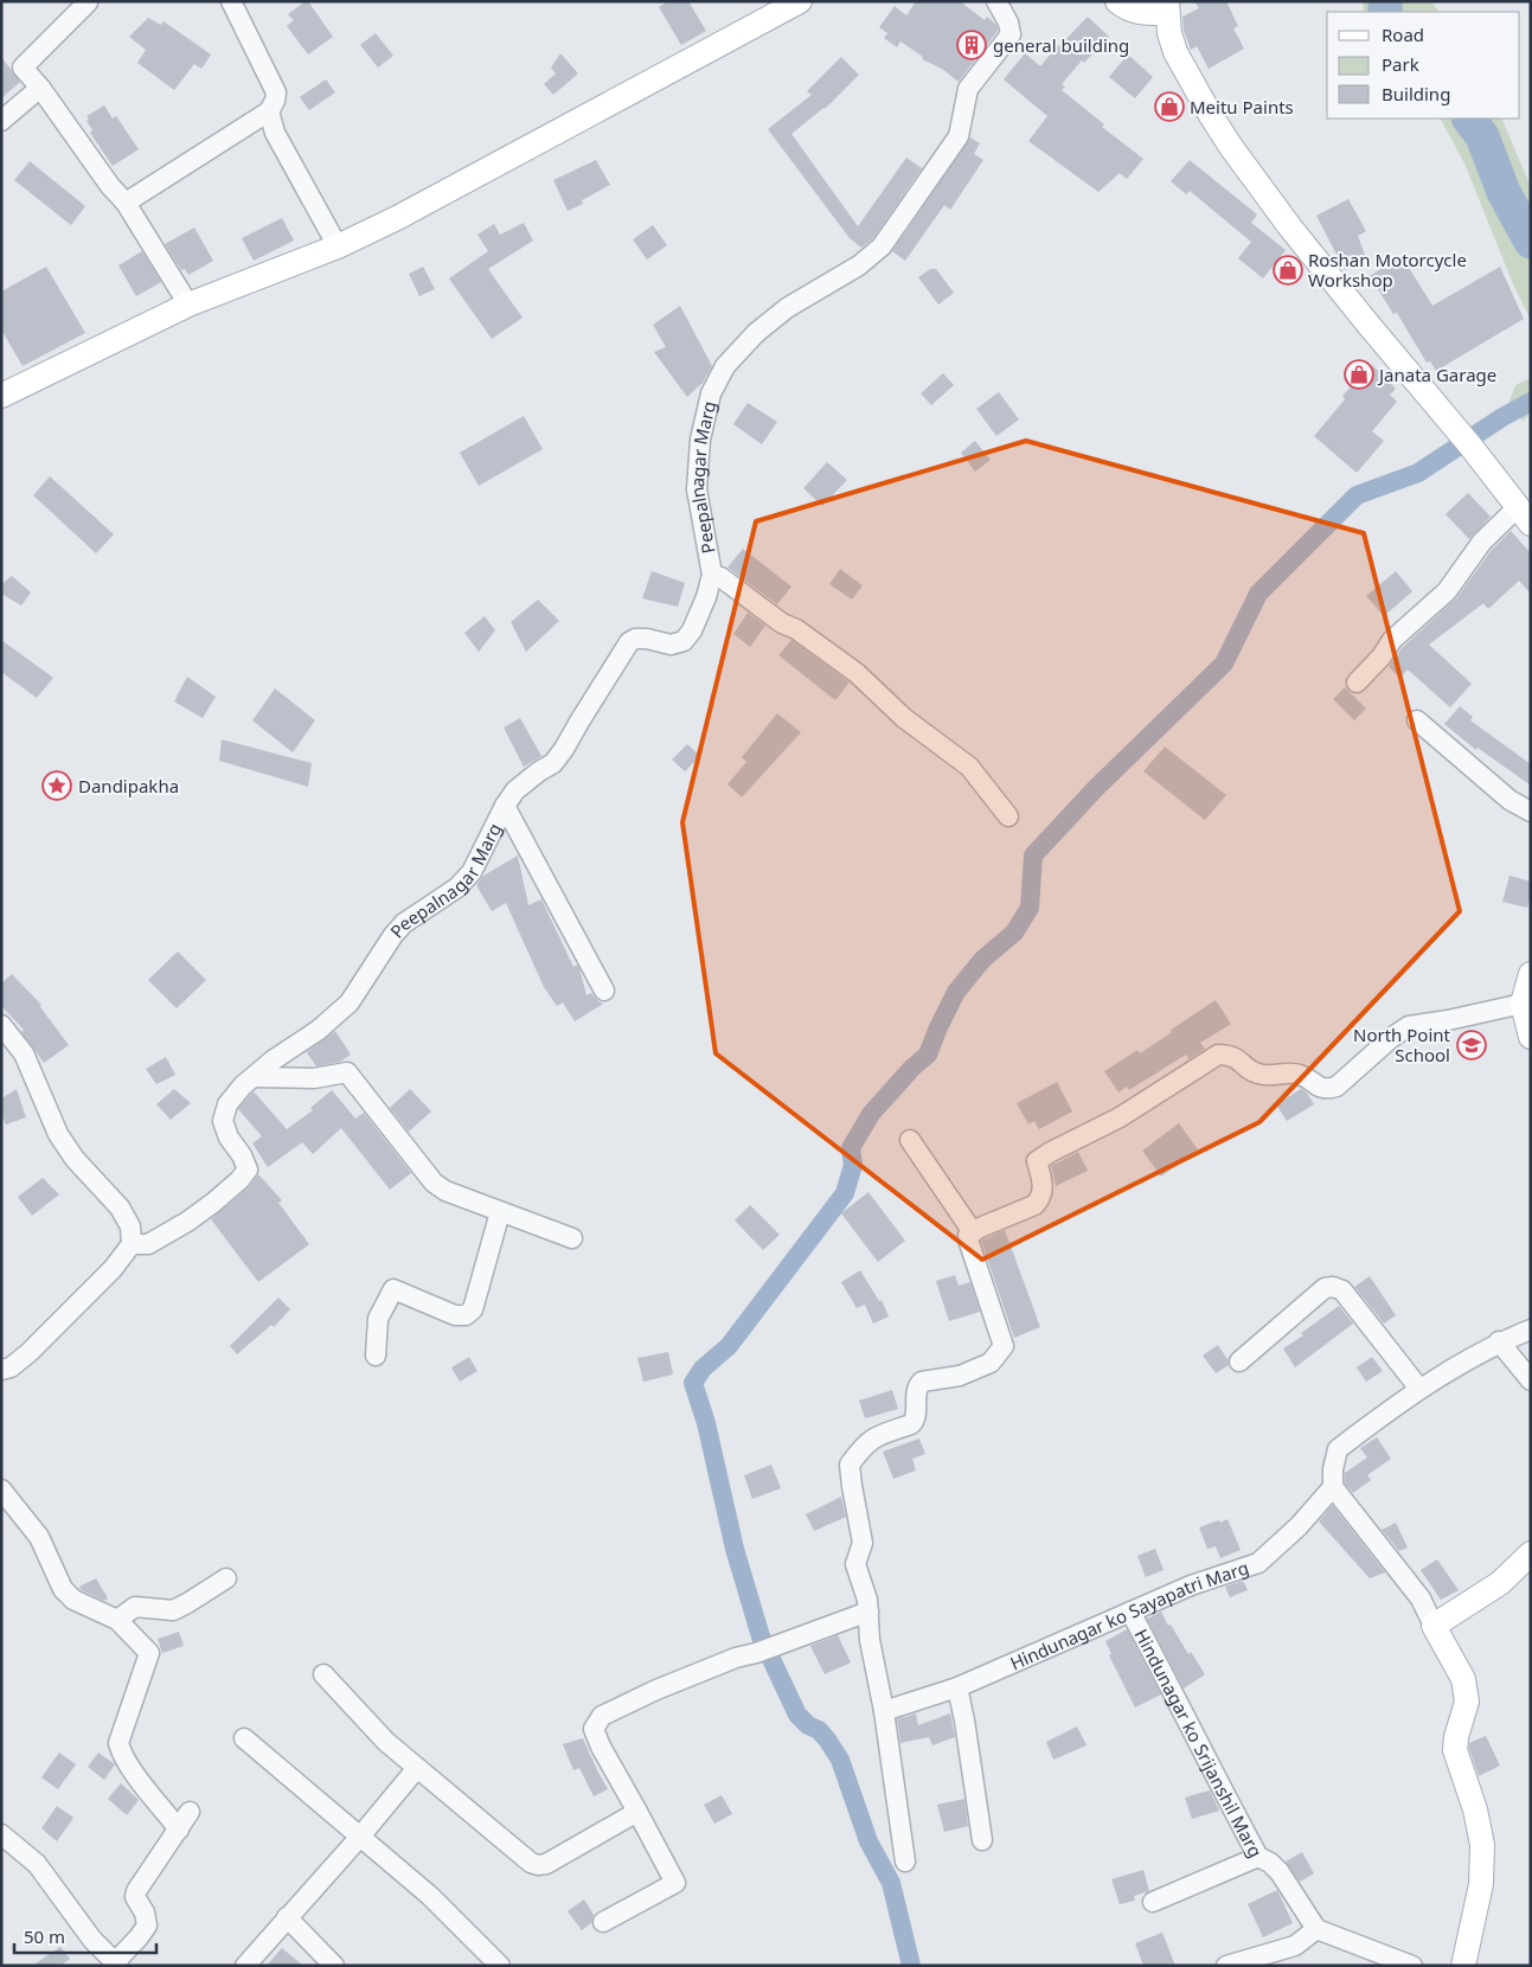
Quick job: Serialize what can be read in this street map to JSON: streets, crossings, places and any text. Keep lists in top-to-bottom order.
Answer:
{
  "streets": {
    "street": ["Peepalnagar Marg", "Hindunagar ko Sayapatri Marg", "Hindunagar ko Srijanshil Marg"]
  },
  "crossings": [
    ["Hindunagar ko Sayapatri Marg", "Hindunagar ko Srijanshil Marg"]
  ],
  "places": {
    "building": ["general building"],
    "shop": ["Meitu Paints", "Roshan Motorcycle Workshop", "Janata Garage"],
    "place": ["Dandipakha"],
    "school or university": ["North Point School"]
  },
  "legend": ["Road", "Park", "Building"],
  "scale_bar": "50 m"
}
